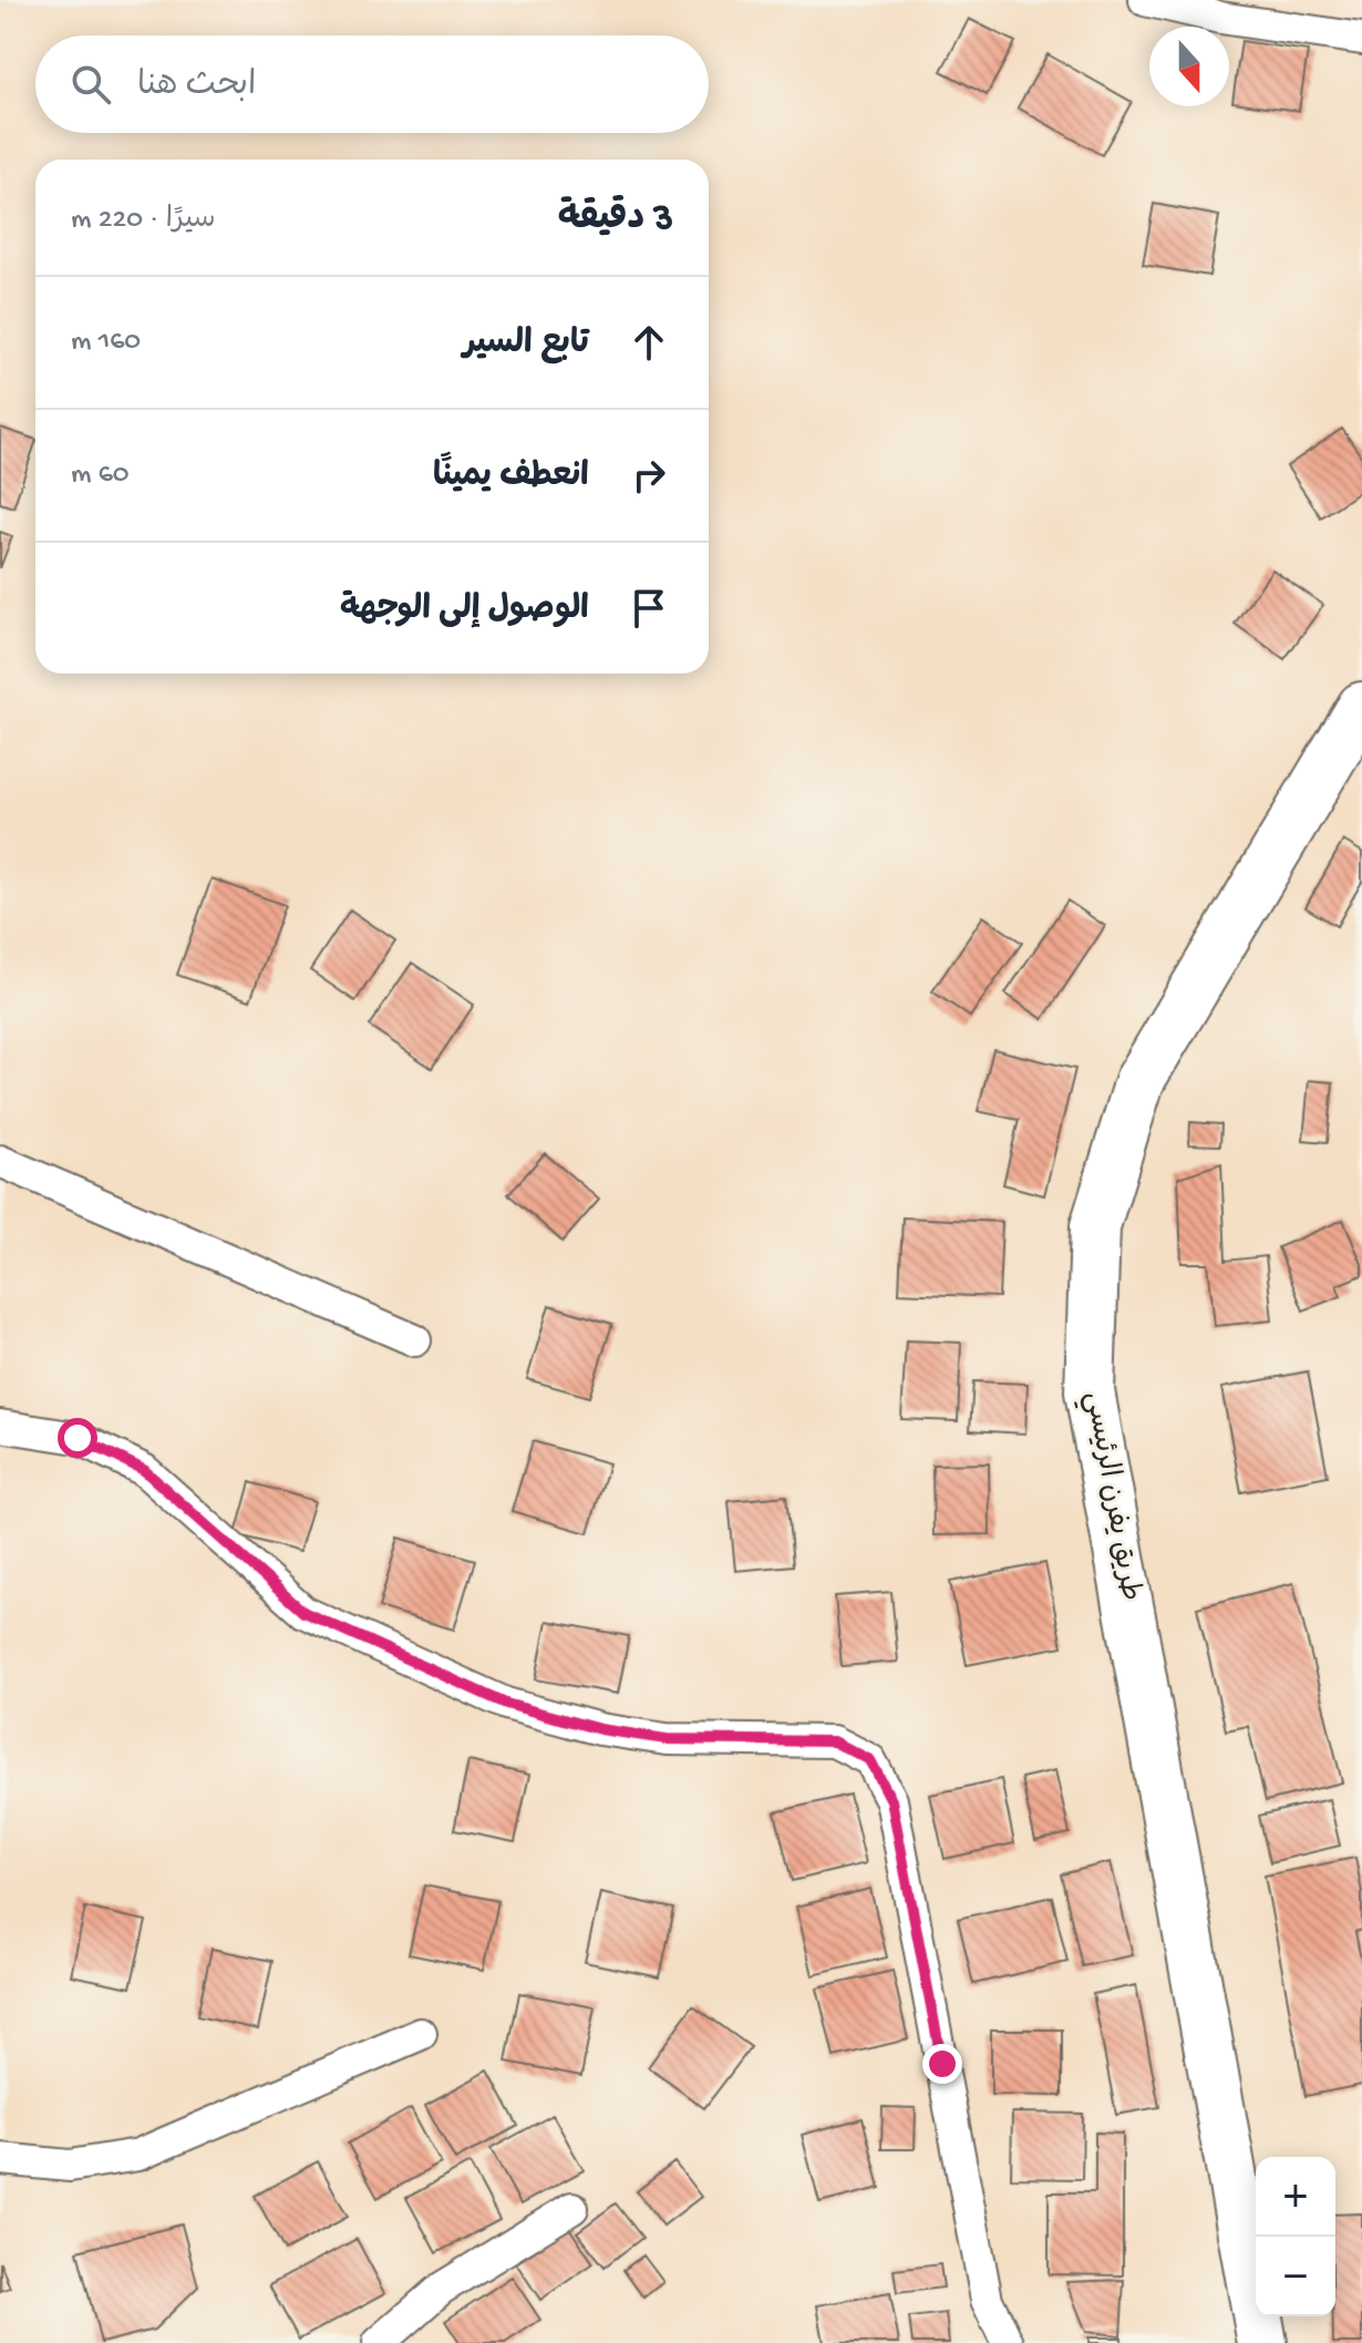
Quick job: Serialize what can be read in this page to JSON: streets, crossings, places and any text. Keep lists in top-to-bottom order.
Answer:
{
  "streets": {
    "main road": ["طريق يفرن الرئيسي"]
  },
  "north": "bottom",
  "page": {
    "search": "ابحث هنا",
    "heading": ["3 دقيقة", "سيرًا · 220 m"],
    "list": [
      ["تابع السير", "160 m"],
      ["انعطف يمينًا", "60 m"],
      "الوصول إلى الوجهة"
    ],
    "map_buttons": ["+", "−"]
  }
}
